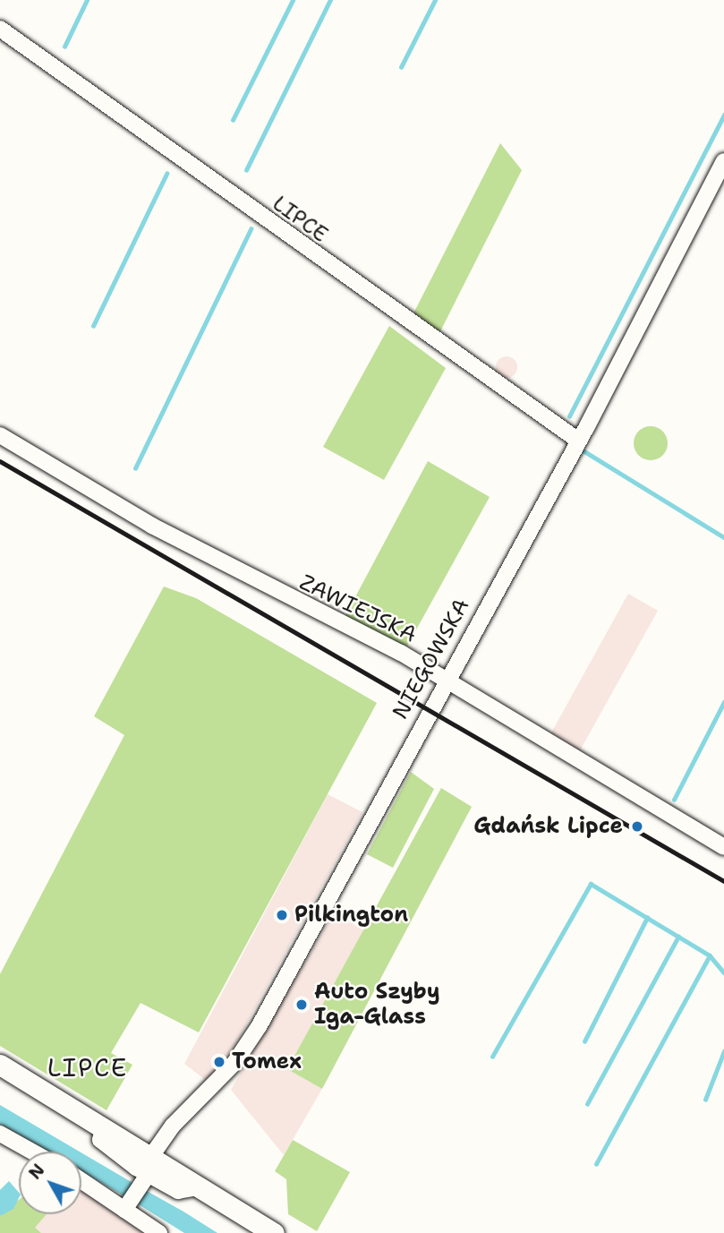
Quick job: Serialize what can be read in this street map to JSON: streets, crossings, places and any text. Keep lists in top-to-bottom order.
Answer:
{
  "streets": {
    "street": ["LIPCE", "ZAWIEJSKA", "NIEGOWSKA"]
  },
  "crossings": [
    ["LIPCE", "NIEGOWSKA"],
    ["ZAWIEJSKA", "NIEGOWSKA"]
  ],
  "districts": ["LIPCE"],
  "places": [
    "Gdańsk Lipce",
    "Pilkington",
    "Auto Szyby Iga-Glass",
    "Tomex"
  ],
  "north": "top left"
}
